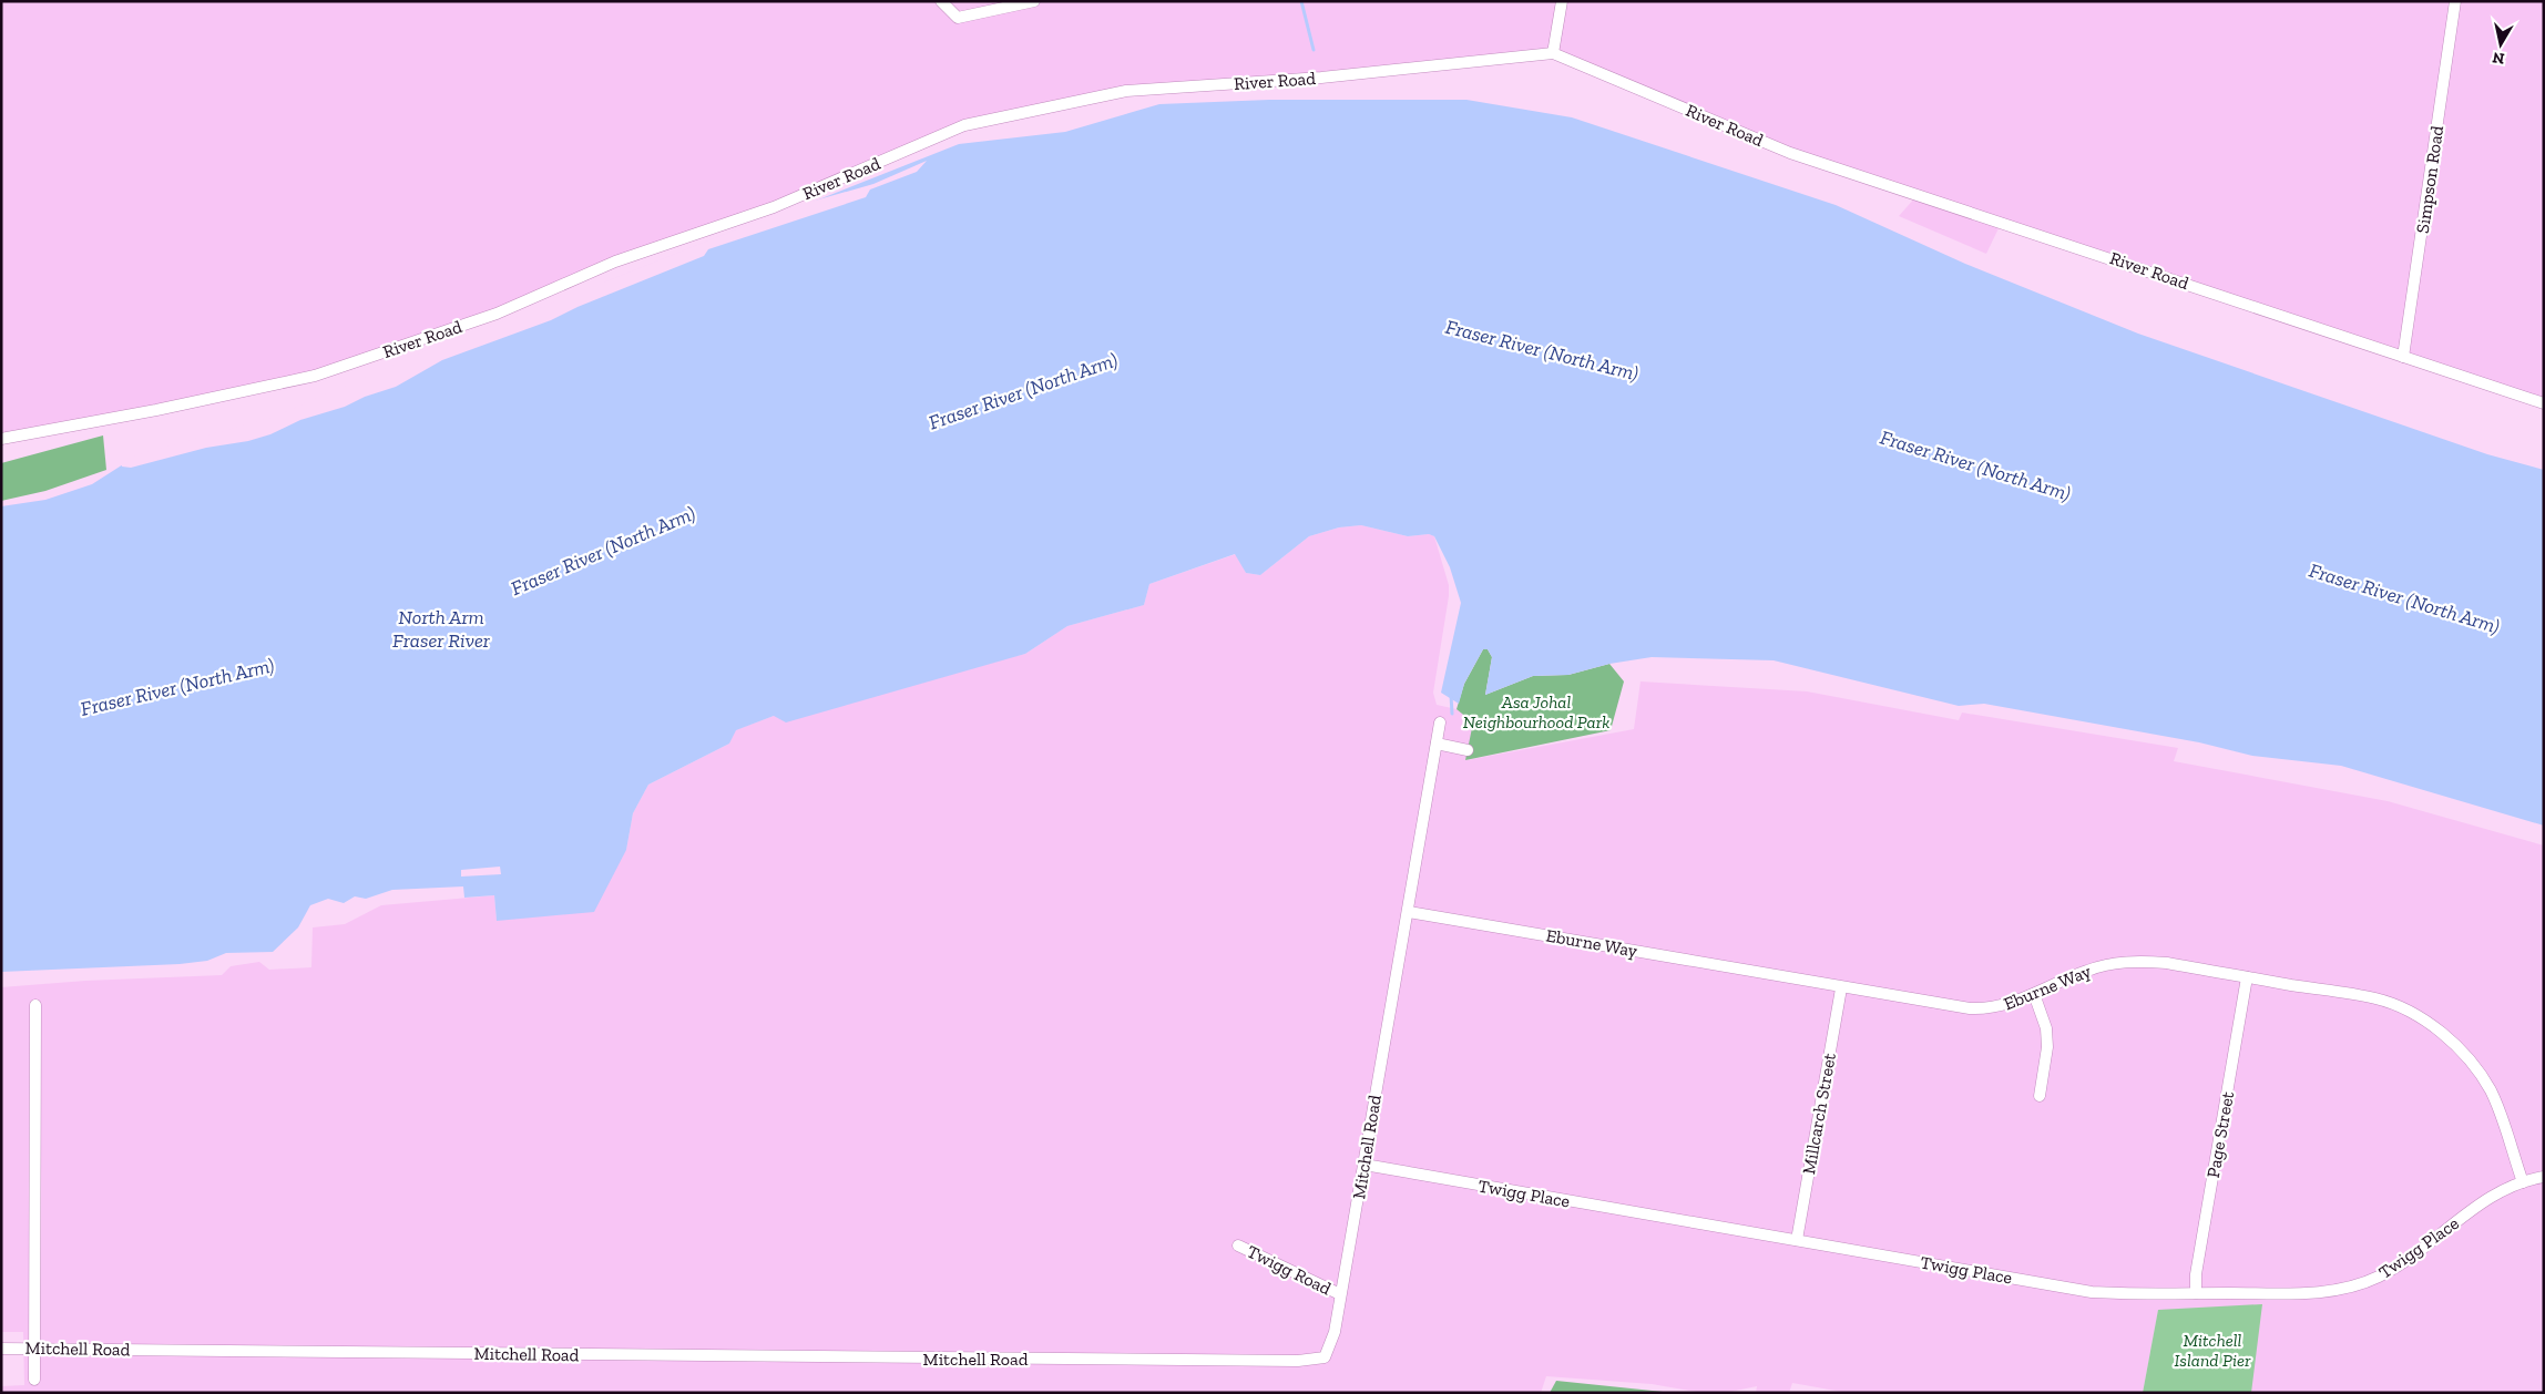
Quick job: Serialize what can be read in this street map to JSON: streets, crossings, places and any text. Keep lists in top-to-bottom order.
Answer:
{
  "streets": {
    "street": [
      "River Road",
      "Simpson Road",
      "Eburne Way",
      "Millcarch Street",
      "Page Street",
      "Mitchell Road",
      "Twigg Place",
      "Twigg Road"
    ]
  },
  "crossings": [
    ["River Road", "Simpson Road"],
    ["Eburne Way", "Millcarch Street"],
    ["Eburne Way", "Page Street"],
    ["Eburne Way", "Mitchell Road"],
    ["Eburne Way", "Twigg Place"],
    ["Millcarch Street", "Twigg Place"],
    ["Page Street", "Twigg Place"],
    ["Mitchell Road", "Twigg Place"],
    ["Mitchell Road", "Twigg Road"]
  ],
  "water": ["Fraser River (North Arm)", "North Arm Fraser River"],
  "parks": ["Asa Johal Neighbourhood Park", "Mitchell Island Pier"],
  "north": "bottom"
}
